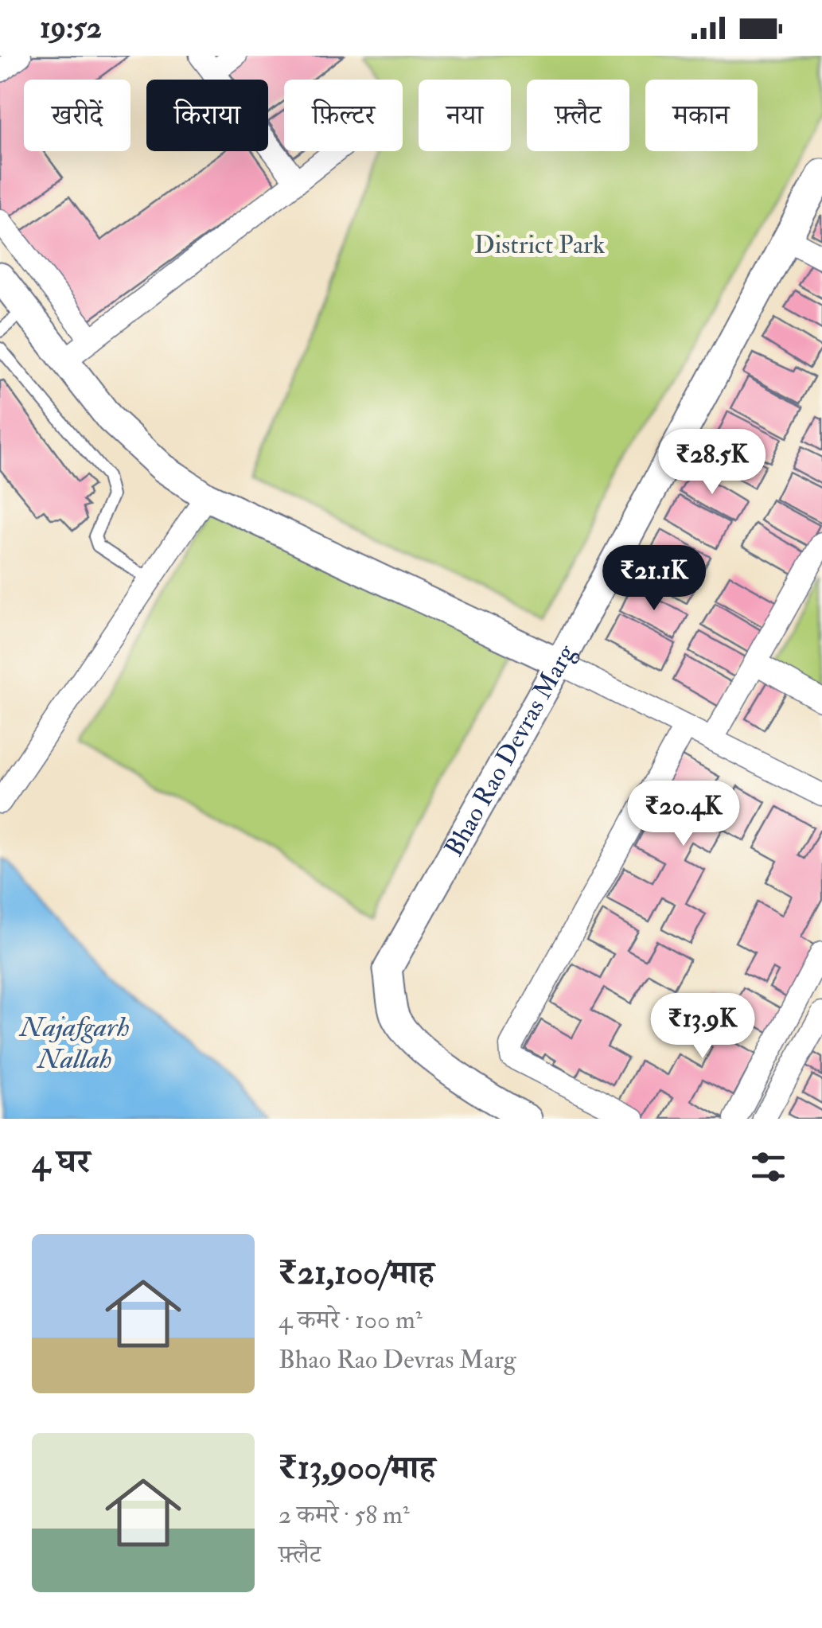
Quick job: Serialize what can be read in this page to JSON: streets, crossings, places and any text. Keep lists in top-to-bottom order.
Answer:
{
  "streets": {
    "street": ["Bhao Rao Devras Marg"]
  },
  "water": ["Najafgarh Nallah"],
  "parks": ["District Park"],
  "page": {
    "status": "19:52",
    "chip": [
      "खरीदें",
      "किराया",
      "फ़िल्टर",
      "नया",
      "फ़्लैट",
      "मकान"
    ],
    "price": [
      "₹28.5K",
      "₹21.1K",
      "₹20.4K",
      "₹13.9K"
    ],
    "heading": "4 घर",
    "list": [
      {
        "name": "₹21,100/माह",
        "note": "4 कमरे · 100 m² · Bhao Rao Devras Marg"
      },
      {
        "name": "₹13,900/माह",
        "note": "2 कमरे · 58 m² · फ़्लैट"
      }
    ]
  }
}
